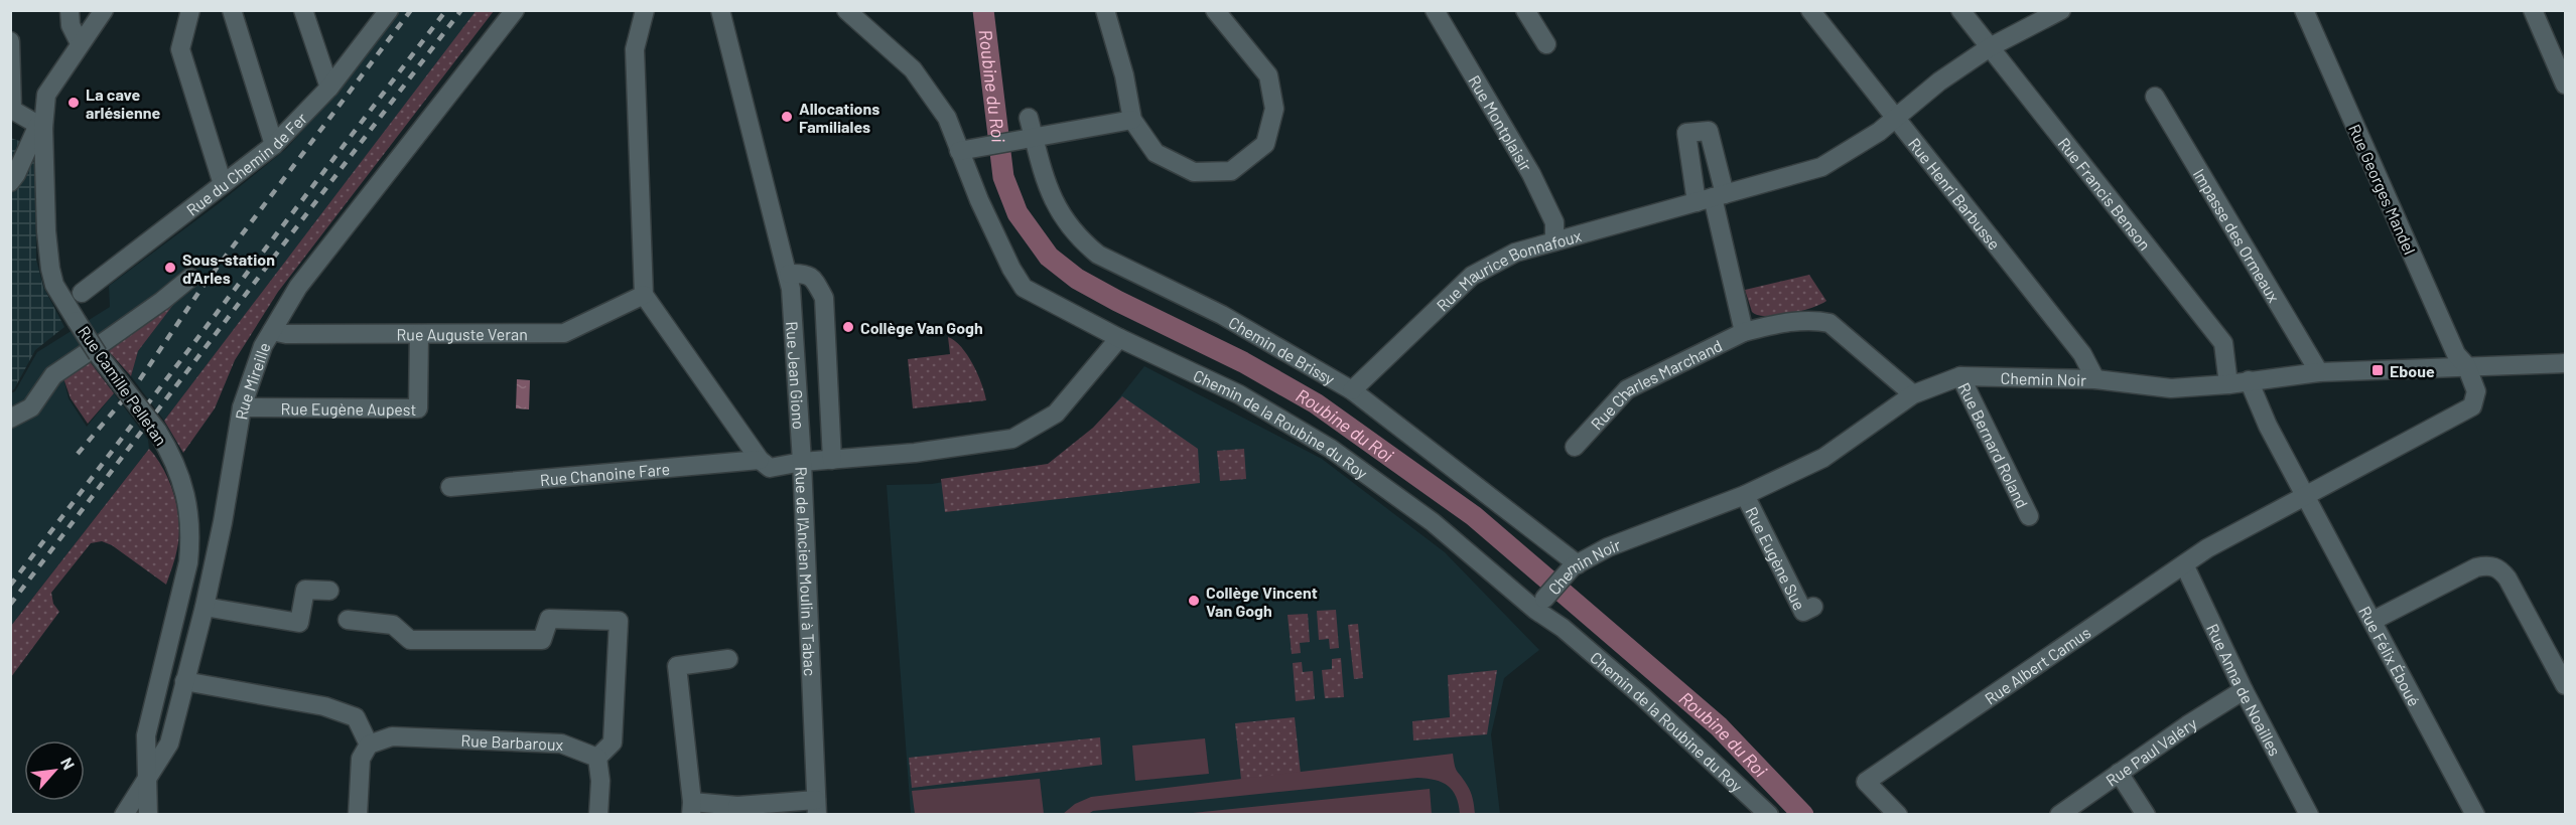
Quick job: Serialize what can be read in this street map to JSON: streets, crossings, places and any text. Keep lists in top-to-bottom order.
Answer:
{
  "streets": {
    "street": [
      "Rue Montplaisir",
      "Rue du Chemin de Fer",
      "Rue Georges Mandel",
      "Rue Henri Barbusse",
      "Rue Francis Benson",
      "Impasse des Ormeaux",
      "Rue Maurice Bonnafoux",
      "Rue Auguste Veran",
      "Chemin de Brissy",
      "Rue Jean Giono",
      "Chemin Noir",
      "Rue Mireille",
      "Rue Camille Pelletan",
      "Rue Charles Marchand",
      "Rue Eugène Aupest",
      "Chemin de la Roubine du Roy",
      "Rue Bernard Roland",
      "Rue Chanoine Fare",
      "Rue Eugène Sue",
      "Rue de l'Ancien Moulin à Tabac",
      "Rue Félix Éboué",
      "Rue Albert Camus",
      "Rue Anna de Noailles",
      "Rue Barbaroux",
      "Rue Paul Valéry"
    ]
  },
  "crossings": [
    ["Rue Montplaisir", "Rue Maurice Bonnafoux"],
    ["Rue Georges Mandel", "Chemin Noir"],
    ["Rue Georges Mandel", "Rue Félix Éboué"],
    ["Rue Georges Mandel", "Rue Albert Camus"],
    ["Rue Henri Barbusse", "Rue Maurice Bonnafoux"],
    ["Rue Henri Barbusse", "Chemin Noir"],
    ["Rue Francis Benson", "Rue Maurice Bonnafoux"],
    ["Rue Francis Benson", "Chemin Noir"],
    ["Impasse des Ormeaux", "Chemin Noir"],
    ["Rue Maurice Bonnafoux", "Chemin de Brissy"],
    ["Rue Auguste Veran", "Rue Mireille"],
    ["Rue Auguste Veran", "Rue Eugène Aupest"],
    ["Chemin de Brissy", "Chemin Noir"],
    ["Rue Jean Giono", "Rue de l'Ancien Moulin à Tabac"],
    ["Chemin Noir", "Rue Charles Marchand"],
    ["Chemin Noir", "Rue Bernard Roland"],
    ["Chemin Noir", "Rue Eugène Sue"],
    ["Chemin Noir", "Rue Félix Éboué"],
    ["Rue Mireille", "Rue Camille Pelletan"],
    ["Rue Mireille", "Rue Eugène Aupest"],
    ["Rue Chanoine Fare", "Rue de l'Ancien Moulin à Tabac"],
    ["Rue Félix Éboué", "Rue Albert Camus"],
    ["Rue Albert Camus", "Rue Anna de Noailles"],
    ["Rue Anna de Noailles", "Rue Paul Valéry"]
  ],
  "water": ["Roubine du Roi"],
  "places": {
    "other": [
      "La cave arlésienne",
      "Allocations Familiales",
      "Sous-station d'Arles",
      "Collège Van Gogh",
      "Collège Vincent Van Gogh"
    ],
    "transit": ["Eboue"]
  },
  "north": "top right"
}
